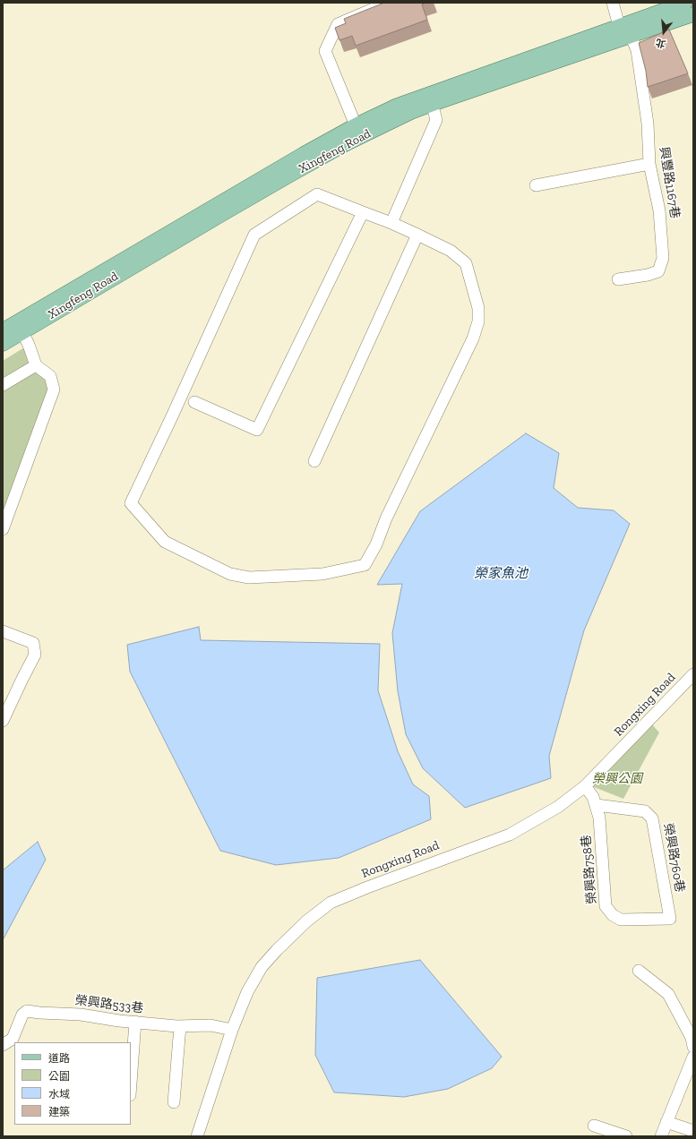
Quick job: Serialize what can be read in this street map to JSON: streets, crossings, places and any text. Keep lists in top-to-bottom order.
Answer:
{
  "streets": {
    "main road": ["Xingfeng Road"],
    "street": [
      "興豐路1167巷",
      "Rongxing Road",
      "榮興路760巷",
      "榮興路758巷",
      "榮興路533巷"
    ]
  },
  "crossings": [
    ["Xingfeng Road", "興豐路1167巷"],
    ["Rongxing Road", "榮興路758巷"],
    ["Rongxing Road", "榮興路533巷"],
    ["榮興路760巷", "榮興路758巷"]
  ],
  "water": ["榮家魚池"],
  "parks": ["榮興公園"],
  "legend": [
    "道路",
    "公園",
    "水域",
    "建築"
  ],
  "north": "bottom"
}
